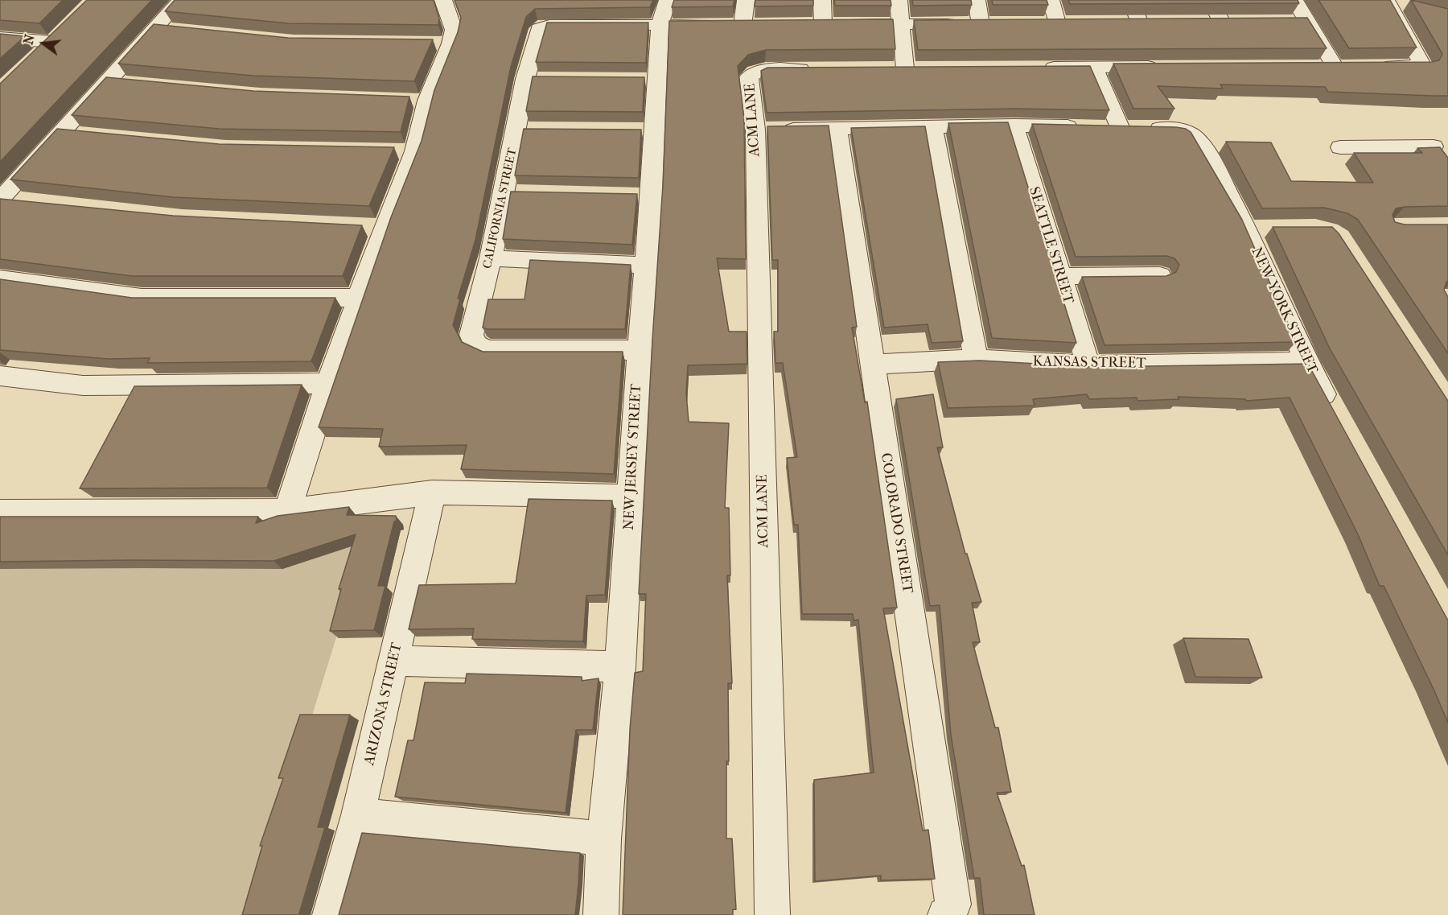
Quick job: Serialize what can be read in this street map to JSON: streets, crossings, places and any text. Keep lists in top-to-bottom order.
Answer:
{
  "streets": {
    "street": [
      "ACM LANE",
      "CALIFORNIA STREET",
      "SEATTLE STREET",
      "NEW YORK STREET",
      "KANSAS STREET",
      "NEW JERSEY STREET",
      "COLORADO STREET",
      "ARIZONA STREET"
    ]
  },
  "crossings": [
    ["ACM LANE", "NEW YORK STREET"],
    ["CALIFORNIA STREET", "NEW JERSEY STREET"],
    ["SEATTLE STREET", "NEW YORK STREET"],
    ["SEATTLE STREET", "KANSAS STREET"],
    ["NEW YORK STREET", "KANSAS STREET"],
    ["NEW YORK STREET", "COLORADO STREET"],
    ["KANSAS STREET", "COLORADO STREET"]
  ],
  "north": "left"
}
